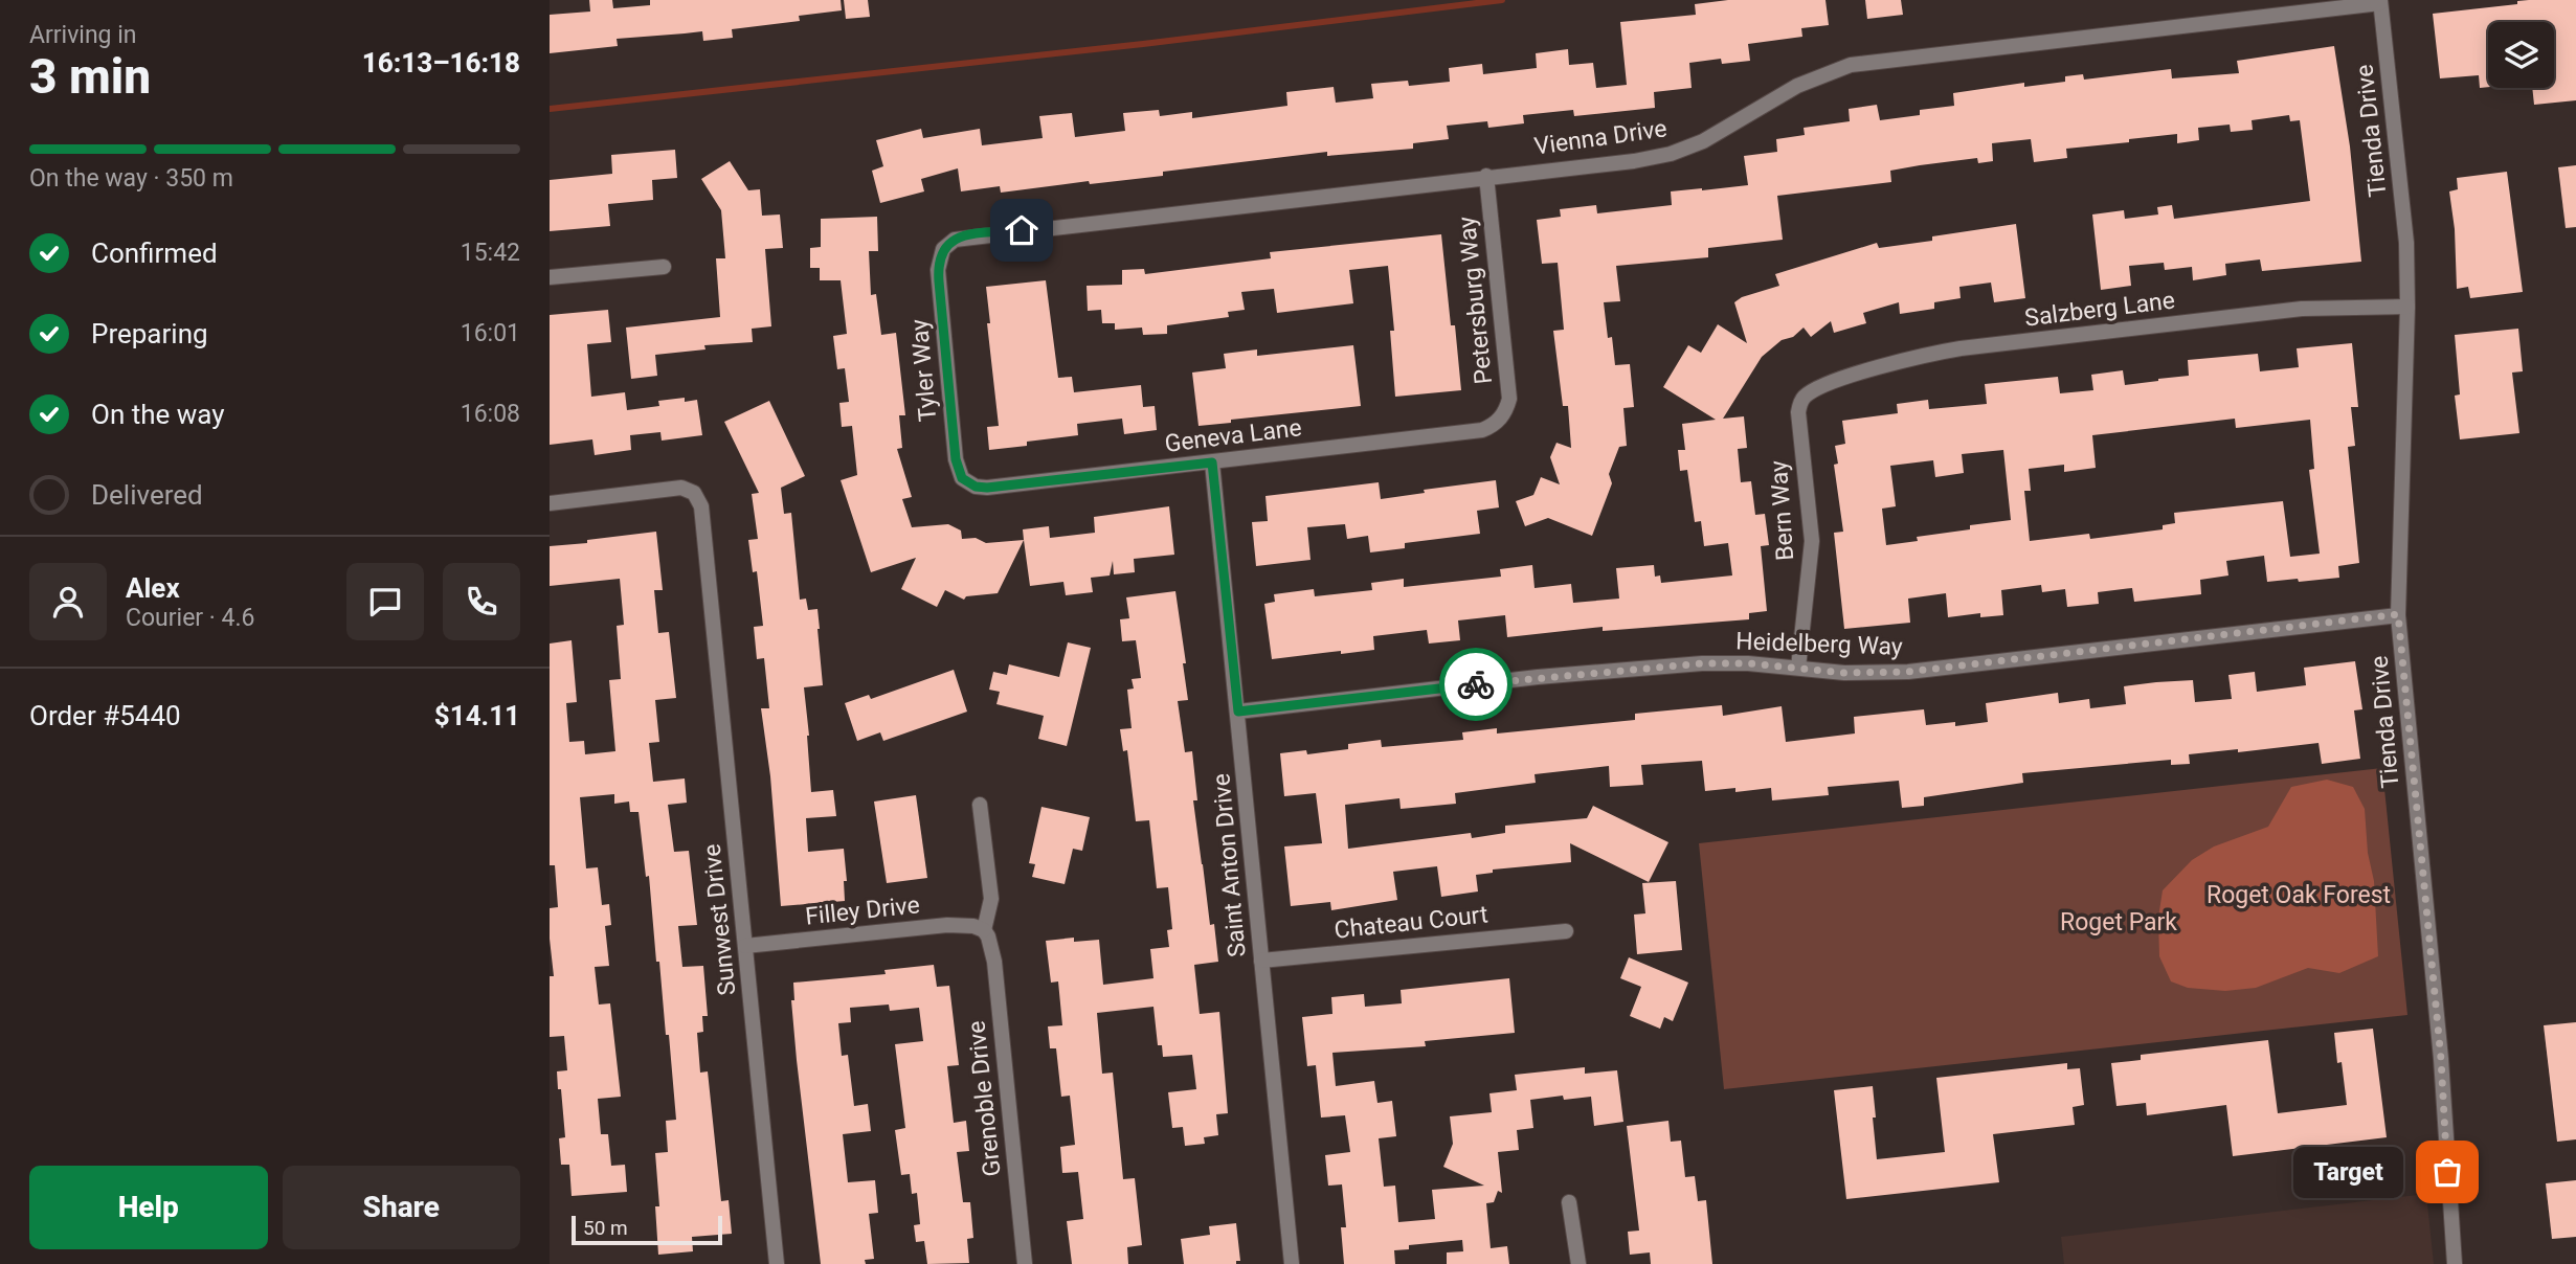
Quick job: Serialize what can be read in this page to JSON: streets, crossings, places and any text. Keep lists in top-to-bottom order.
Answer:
{
  "streets": {
    "street": [
      "Tienda Drive",
      "Vienna Drive",
      "Petersburg Way",
      "Salzberg Lane",
      "Tyler Way",
      "Geneva Lane",
      "Bern Way",
      "Heidelberg Way",
      "Saint Anton Drive",
      "Filley Drive",
      "Sunwest Drive",
      "Chateau Court",
      "Grenoble Drive"
    ]
  },
  "crossings": [
    ["Tienda Drive", "Vienna Drive"],
    ["Tienda Drive", "Salzberg Lane"],
    ["Tienda Drive", "Heidelberg Way"],
    ["Vienna Drive", "Petersburg Way"],
    ["Vienna Drive", "Tyler Way"],
    ["Petersburg Way", "Geneva Lane"],
    ["Salzberg Lane", "Bern Way"],
    ["Tyler Way", "Geneva Lane"],
    ["Geneva Lane", "Saint Anton Drive"],
    ["Bern Way", "Heidelberg Way"],
    ["Heidelberg Way", "Saint Anton Drive"],
    ["Saint Anton Drive", "Chateau Court"],
    ["Filley Drive", "Sunwest Drive"],
    ["Filley Drive", "Grenoble Drive"]
  ],
  "parks": ["Roget Oak Forest", "Roget Park"],
  "places": ["Target"],
  "scale_bar": "50 m",
  "page": {
    "heading": ["3 min", "Arriving in", "16:13–16:18"],
    "panel": [
      "Alex",
      "Courier · 4.6",
      "Order #5440",
      "$14.11"
    ],
    "bar": "On the way · 350 m",
    "list": [
      ["Confirmed", "15:42"],
      ["Preparing", "16:01"],
      ["On the way", "16:08"],
      "Delivered"
    ],
    "bubble": "Target",
    "buttons": ["Help", "Share"],
    "scale": "50 m"
  }
}
